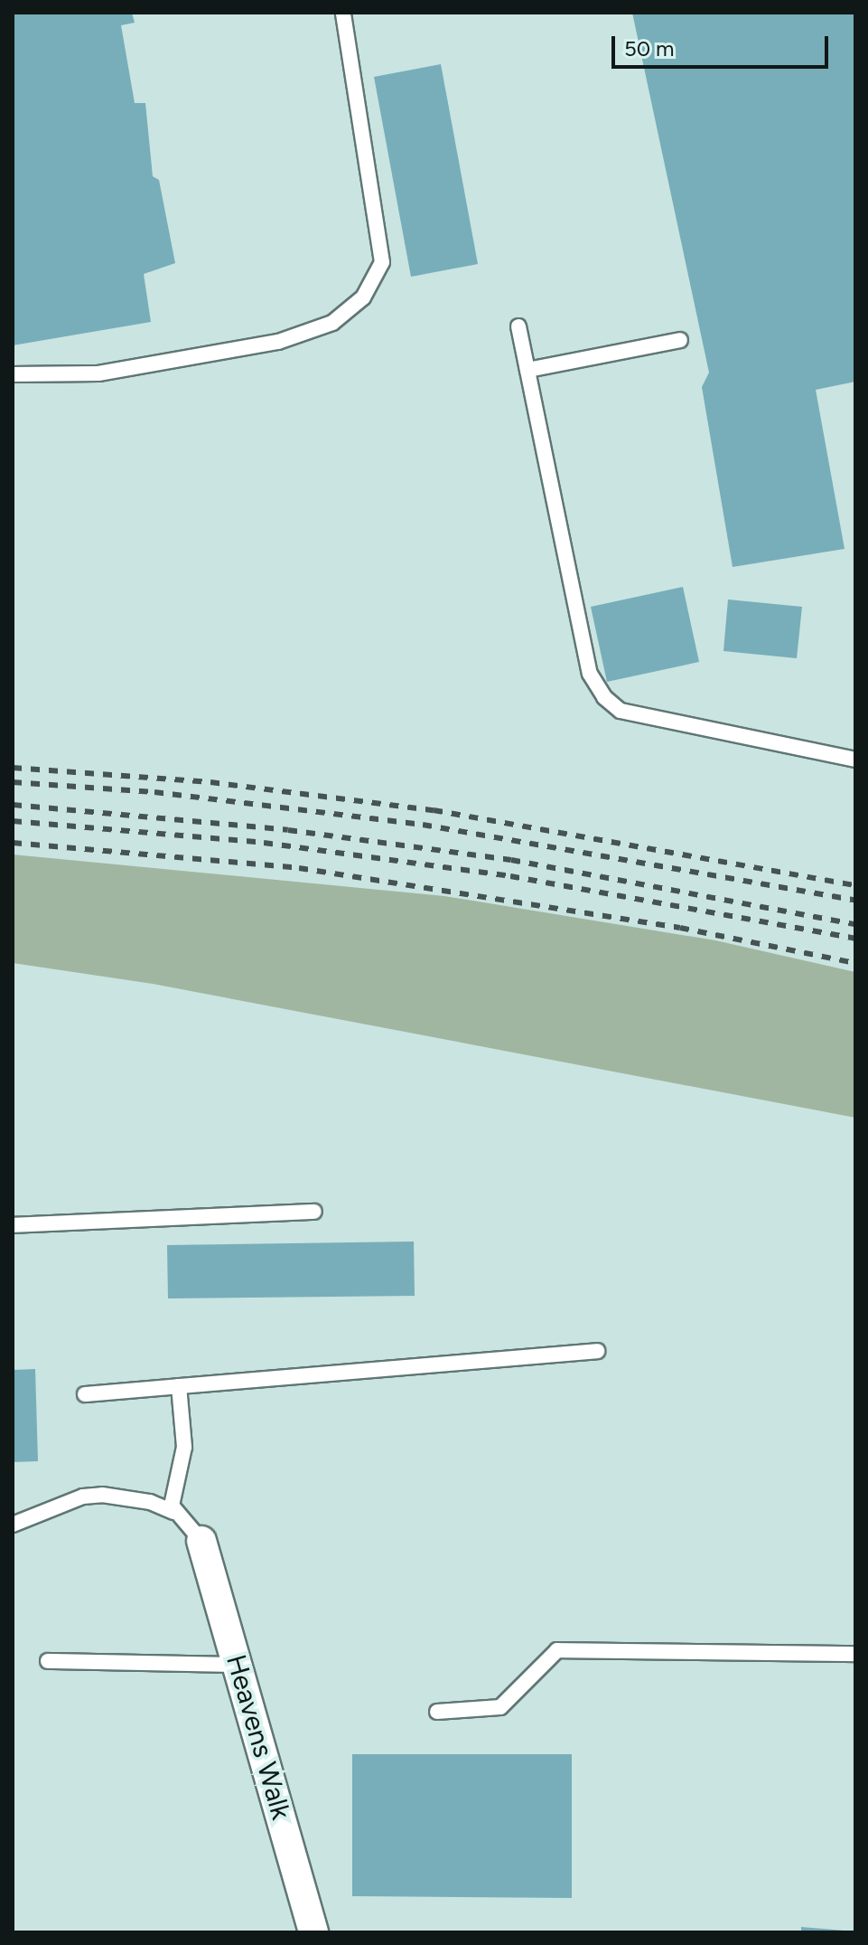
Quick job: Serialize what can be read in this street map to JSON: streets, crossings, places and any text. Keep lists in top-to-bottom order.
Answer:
{
  "streets": {
    "street": ["Heavens Walk"]
  },
  "scale_bar": "50 m"
}
